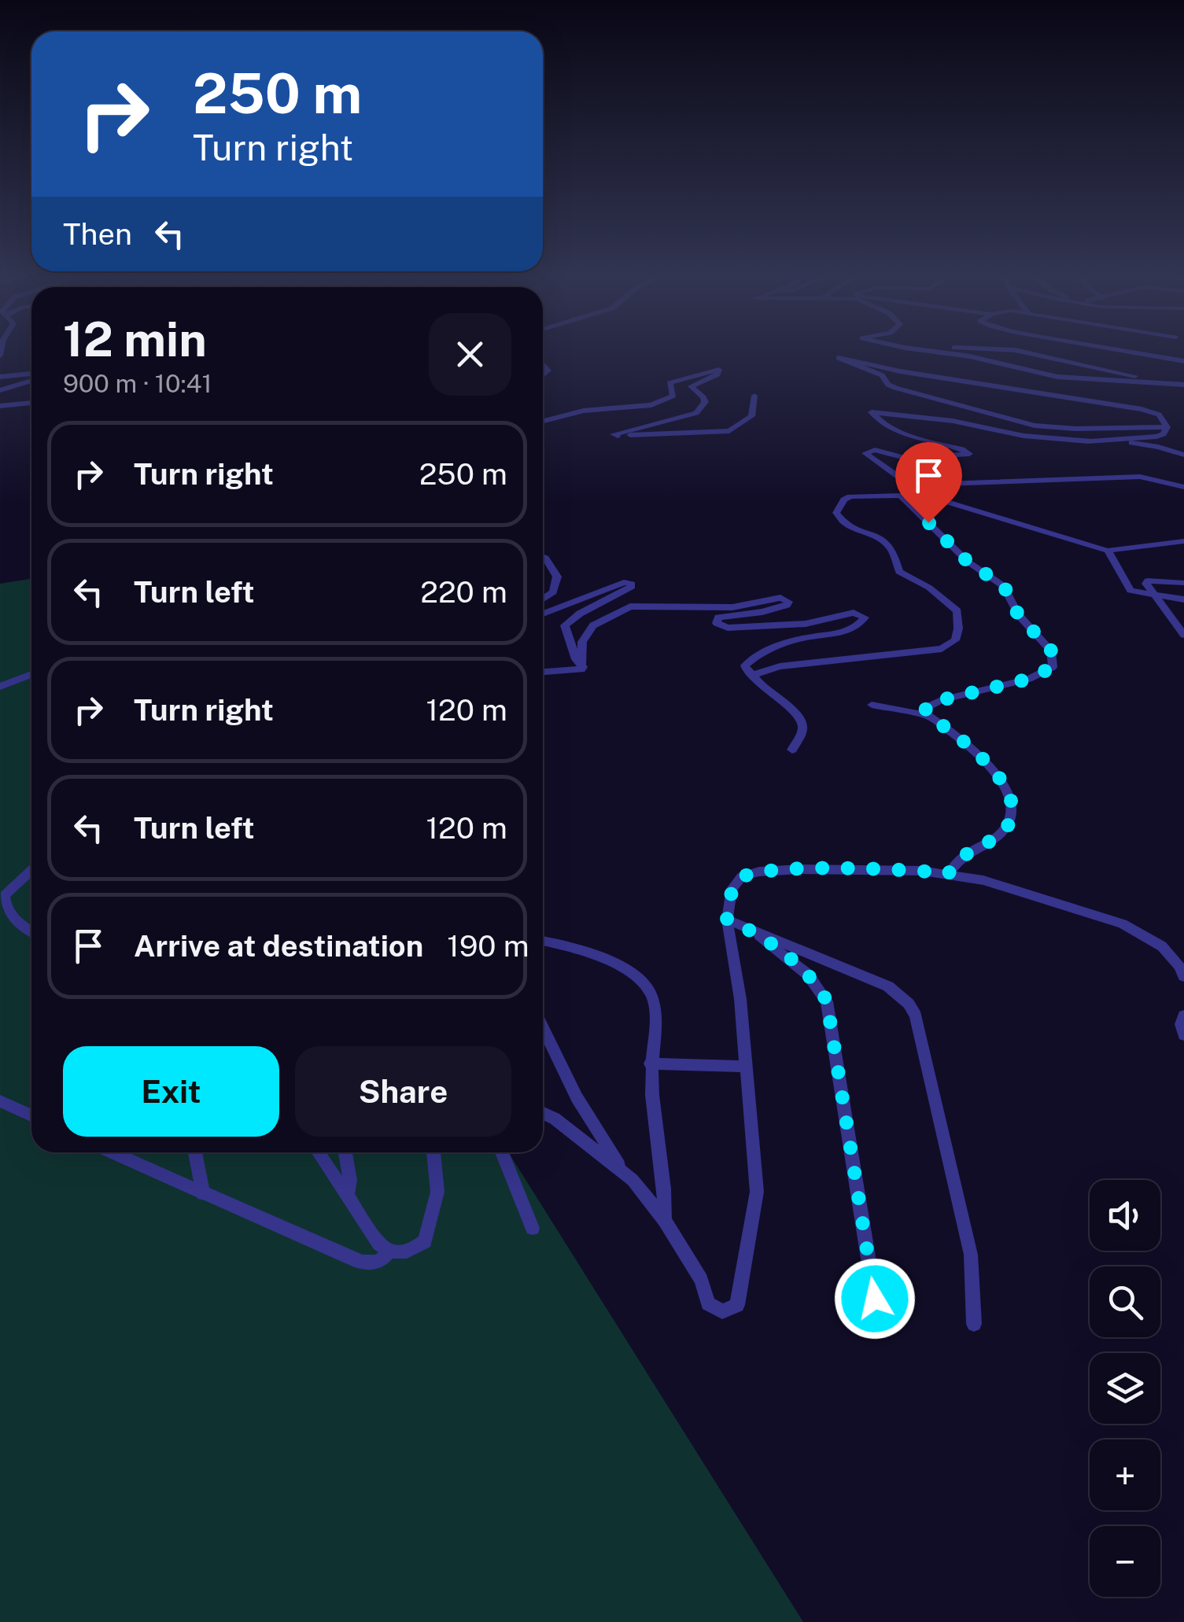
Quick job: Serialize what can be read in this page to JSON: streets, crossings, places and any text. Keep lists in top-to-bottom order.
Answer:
{
  "page": {
    "turn": ["250 m", "Turn right"],
    "then": "Then",
    "heading": ["12 min", "900 m · 10:41"],
    "list": [
      {
        "name": "Turn right",
        "value": "250 m"
      },
      {
        "name": "Turn left",
        "value": "220 m"
      },
      {
        "name": "Turn right",
        "value": "120 m"
      },
      {
        "name": "Turn left",
        "value": "120 m"
      },
      {
        "name": "Arrive at destination",
        "value": "190 m"
      }
    ],
    "buttons": ["Exit", "Share"],
    "map_buttons": ["+", "−"]
  }
}
